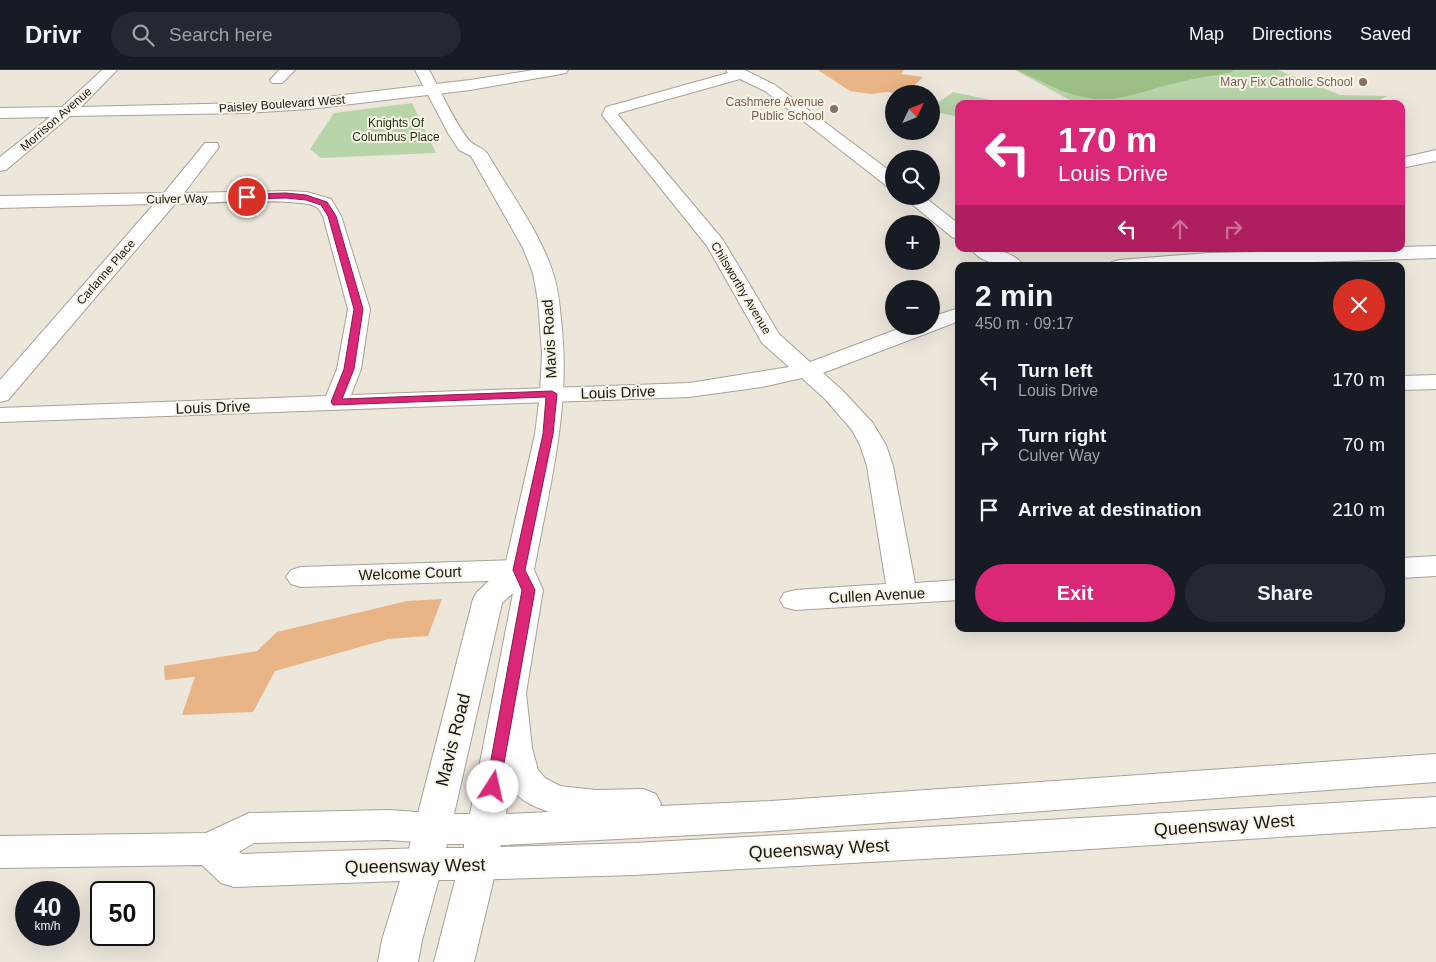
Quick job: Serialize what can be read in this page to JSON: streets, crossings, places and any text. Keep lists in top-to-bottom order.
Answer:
{
  "streets": {
    "street": [
      "Paisley Boulevard West",
      "Morrison Avenue",
      "Culver Way",
      "Carlanne Place",
      "Chilsworthy Avenue",
      "Mavis Road",
      "Louis Drive",
      "Welcome Court",
      "Cullen Avenue",
      "Queensway West"
    ]
  },
  "crossings": [
    ["Paisley Boulevard West", "Morrison Avenue"],
    ["Paisley Boulevard West", "Mavis Road"],
    ["Culver Way", "Carlanne Place"],
    ["Culver Way", "Louis Drive"],
    ["Chilsworthy Avenue", "Louis Drive"],
    ["Chilsworthy Avenue", "Cullen Avenue"],
    ["Mavis Road", "Louis Drive"],
    ["Mavis Road", "Welcome Court"],
    ["Mavis Road", "Queensway West"]
  ],
  "parks": ["Knights Of Columbus Place"],
  "places": ["Mary Fix Catholic School", "Cashmere Avenue Public School"],
  "north": "top right",
  "page": {
    "header": "Drivr",
    "search": "Search here",
    "nav": ["Map", "Directions", "Saved"],
    "map_buttons": ["+", "−"],
    "turn": ["170 m", "Louis Drive"],
    "heading": ["2 min", "450 m · 09:17"],
    "list": [
      {
        "name": "Turn left",
        "note": "Louis Drive",
        "value": "170 m"
      },
      {
        "name": "Turn right",
        "note": "Culver Way",
        "value": "70 m"
      },
      {
        "name": "Arrive at destination",
        "value": "210 m"
      }
    ],
    "buttons": ["Exit", "Share"],
    "speed": "40 km/h",
    "limit": "50"
  }
}
